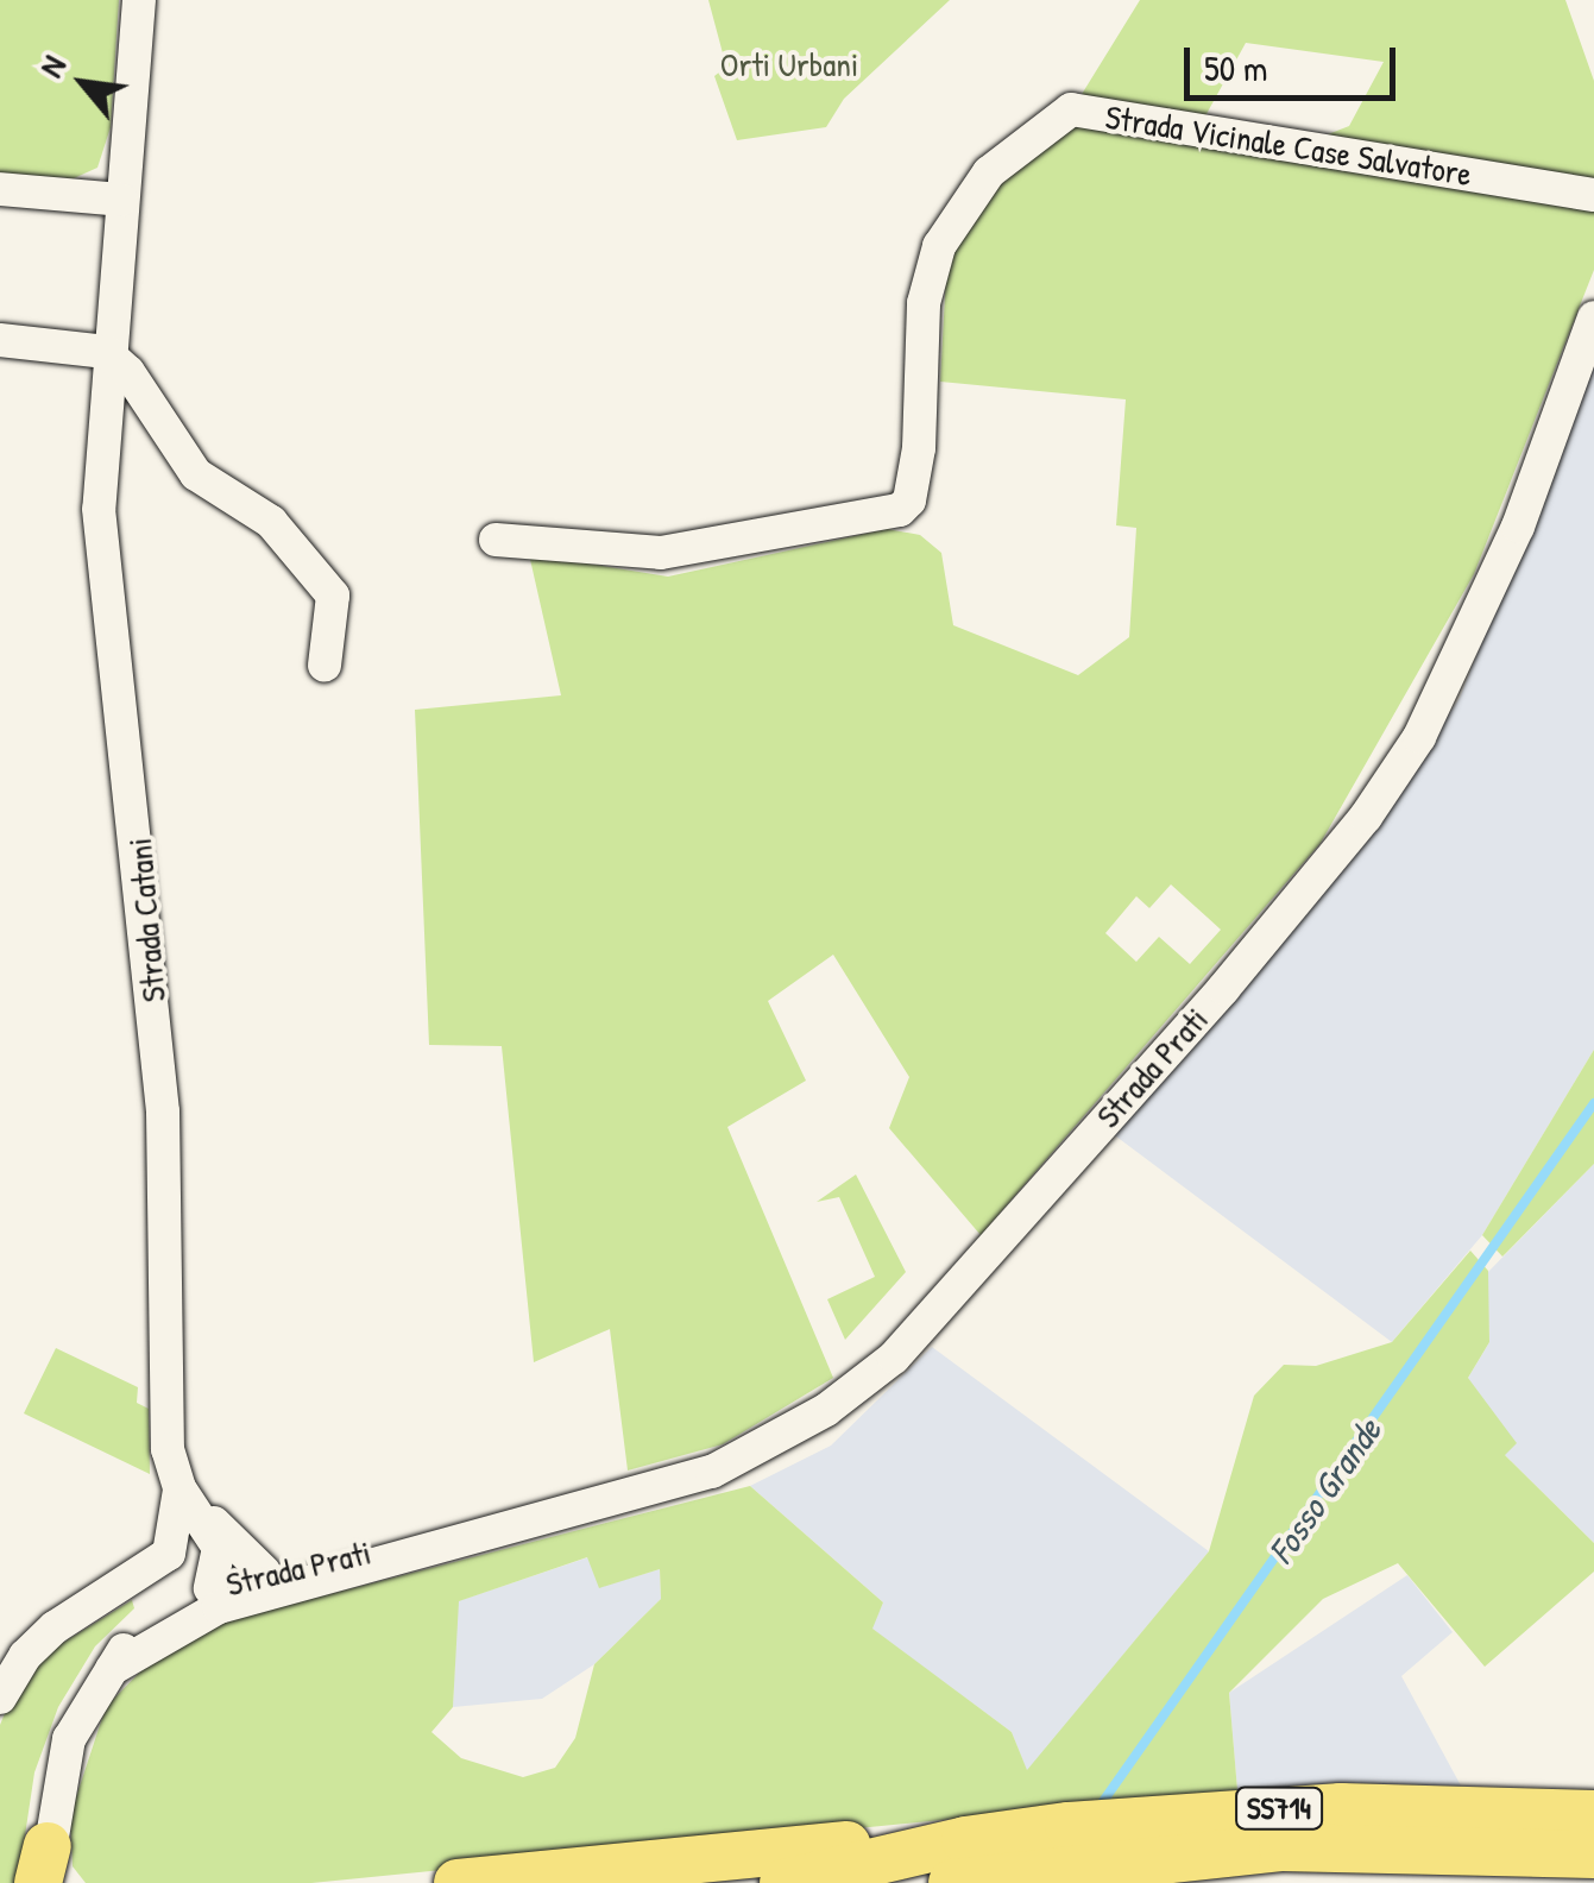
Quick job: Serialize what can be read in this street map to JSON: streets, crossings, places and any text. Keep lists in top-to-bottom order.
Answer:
{
  "streets": {
    "highway": ["SS714"],
    "street": ["Strada Vicinale Case Salvatore", "Strada Catani", "Strada Prati"]
  },
  "crossings": [
    ["Strada Catani", "Strada Prati"]
  ],
  "water": ["Fosso Grande"],
  "parks": ["Orti Urbani"],
  "scale_bar": "50 m",
  "north": "top left"
}
